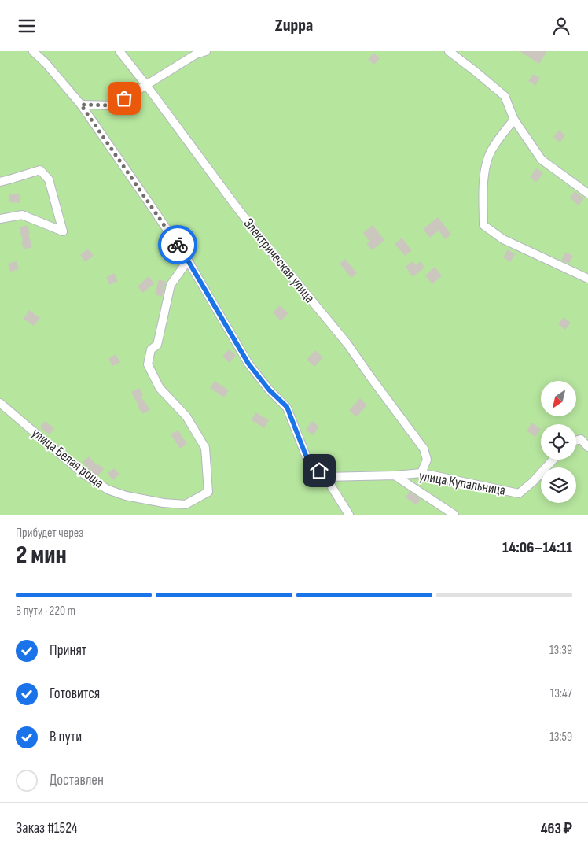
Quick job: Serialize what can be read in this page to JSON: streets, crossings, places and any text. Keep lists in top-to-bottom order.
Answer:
{
  "streets": {
    "street": ["Электрическая улица", "улица Белая роща", "улица Купальница"]
  },
  "crossings": [
    ["Электрическая улица", "улица Купальница"]
  ],
  "north": "bottom left",
  "page": {
    "header": "Zuppa",
    "heading": ["2 мин", "Прибудет через", "14:06–14:11"],
    "panel": ["Заказ #1524", "463 ₽"],
    "bar": "В пути · 220 m",
    "list": [
      ["Принят", "13:39"],
      ["Готовится", "13:47"],
      ["В пути", "13:59"],
      "Доставлен"
    ]
  }
}
